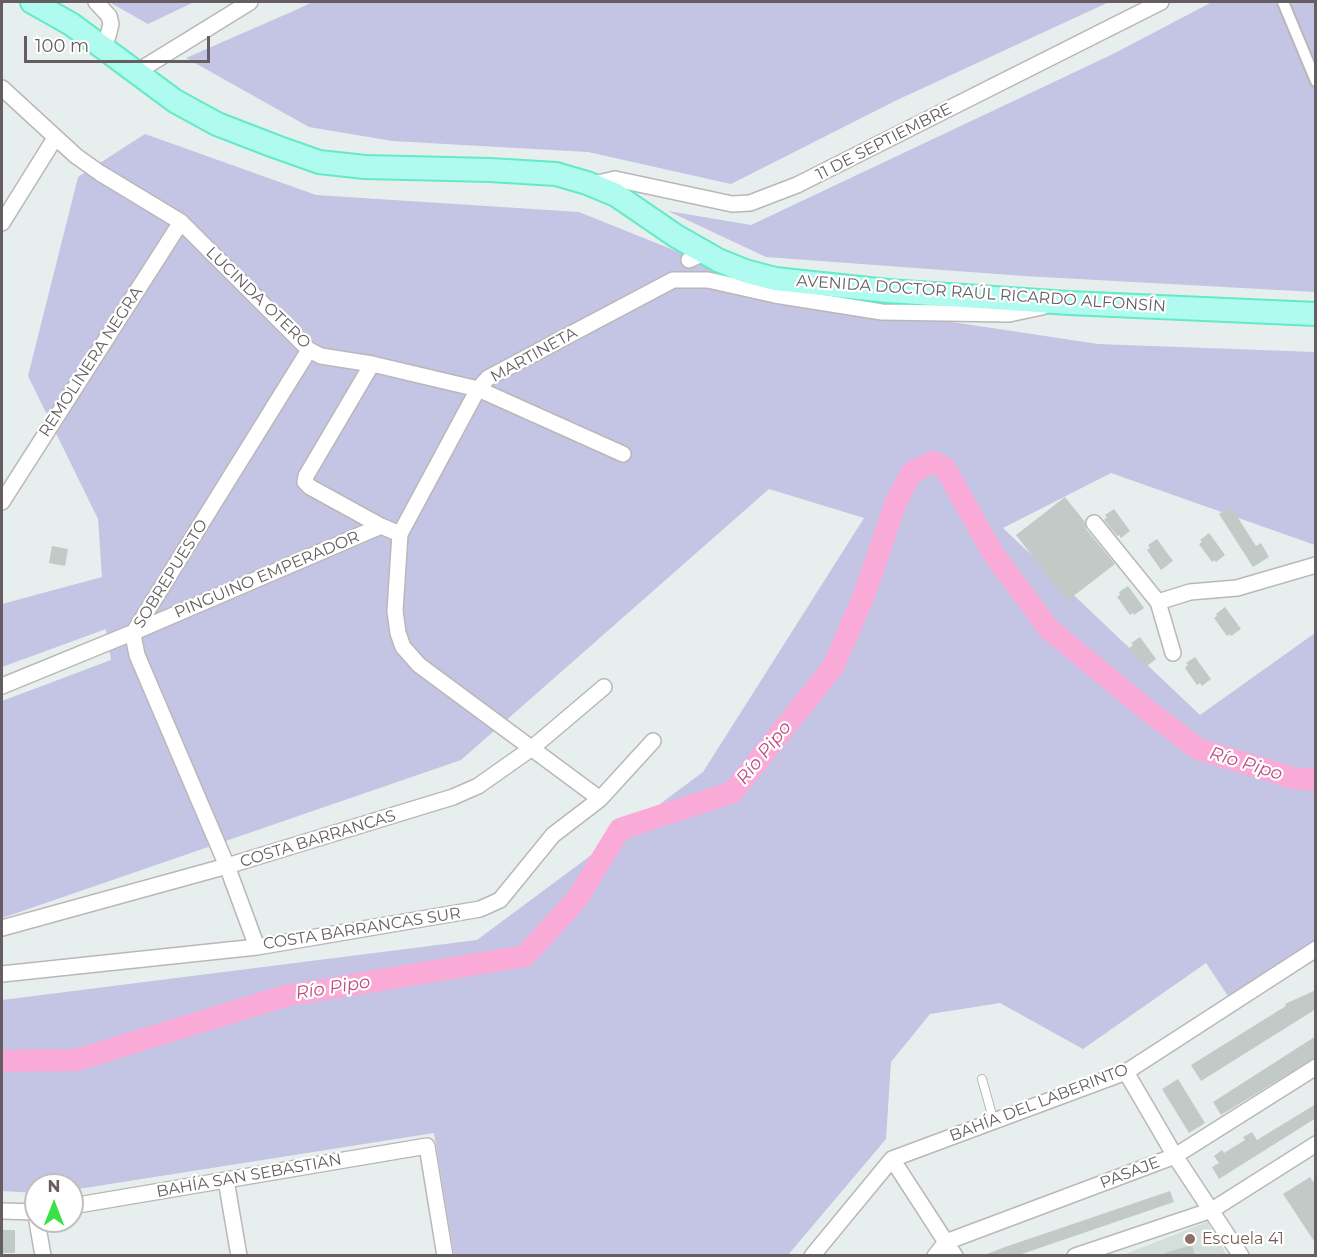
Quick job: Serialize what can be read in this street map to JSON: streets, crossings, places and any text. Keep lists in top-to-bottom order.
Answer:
{
  "streets": {
    "main road": ["AVENIDA DOCTOR RAÚL RICARDO ALFONSÍN"],
    "street": [
      "11 DE SEPTIEMBRE",
      "LUCINDA OTERO",
      "MARTINETA",
      "REMOLINERA NEGRA",
      "SOBREPUESTO",
      "PINGUINO EMPERADOR",
      "COSTA BARRANCAS",
      "COSTA BARRANCAS SUR",
      "BAHÍA DEL LABERINTO",
      "PASAJE",
      "BAHÍA SAN SEBASTIAN"
    ]
  },
  "crossings": [
    ["11 DE SEPTIEMBRE", "AVENIDA DOCTOR RAÚL RICARDO ALFONSÍN"],
    ["AVENIDA DOCTOR RAÚL RICARDO ALFONSÍN", "MARTINETA"],
    ["LUCINDA OTERO", "MARTINETA"],
    ["LUCINDA OTERO", "REMOLINERA NEGRA"],
    ["LUCINDA OTERO", "SOBREPUESTO"],
    ["MARTINETA", "COSTA BARRANCAS"],
    ["MARTINETA", "COSTA BARRANCAS SUR"],
    ["SOBREPUESTO", "PINGUINO EMPERADOR"],
    ["SOBREPUESTO", "COSTA BARRANCAS"],
    ["SOBREPUESTO", "COSTA BARRANCAS SUR"]
  ],
  "water": ["Río Pipo"],
  "places": ["Escuela 41"],
  "scale_bar": "100 m",
  "north": "top"
}
